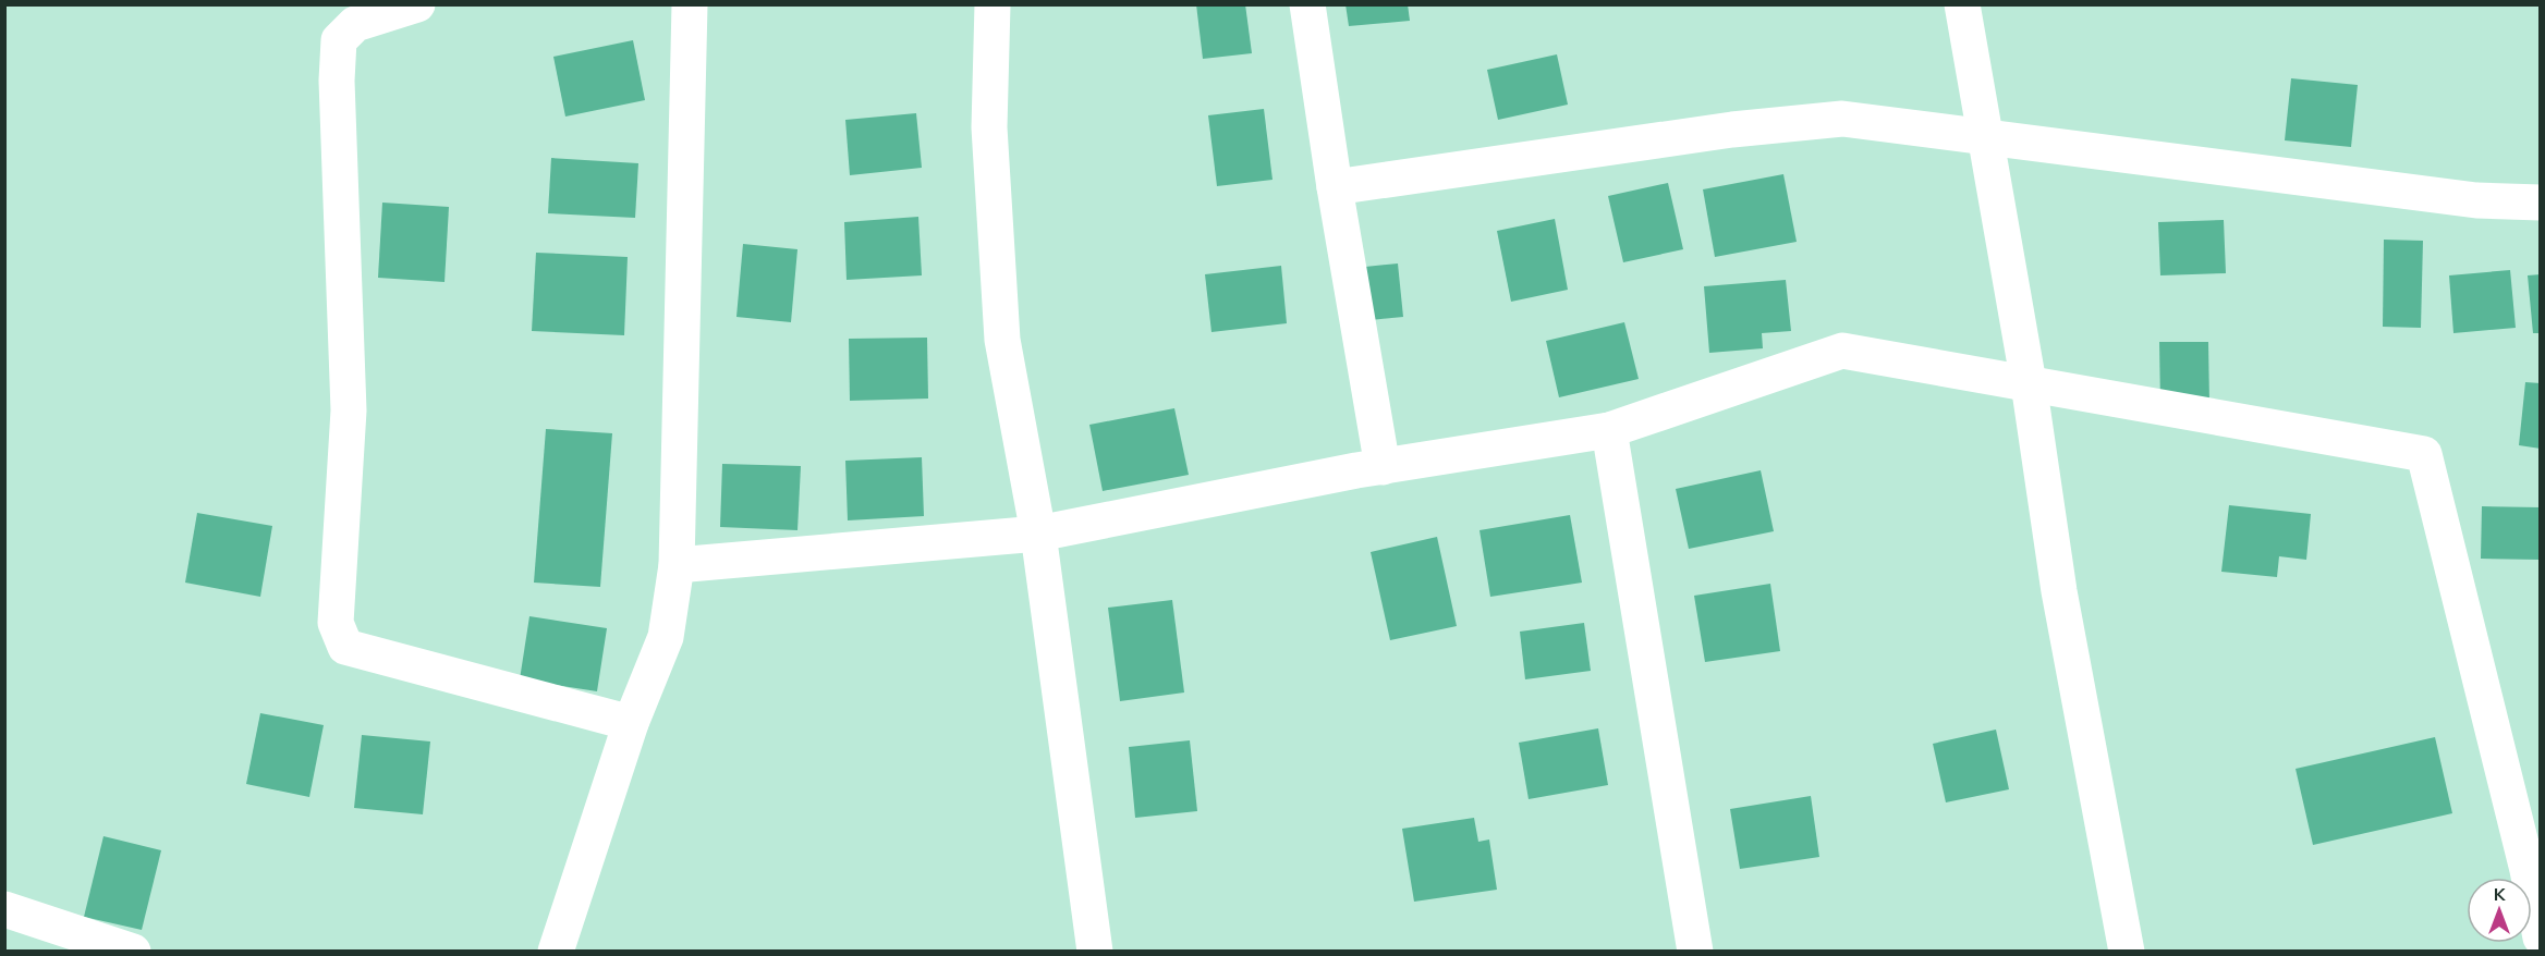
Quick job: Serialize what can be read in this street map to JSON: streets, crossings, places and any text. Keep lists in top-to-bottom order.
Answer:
{
  "north": "top"
}
